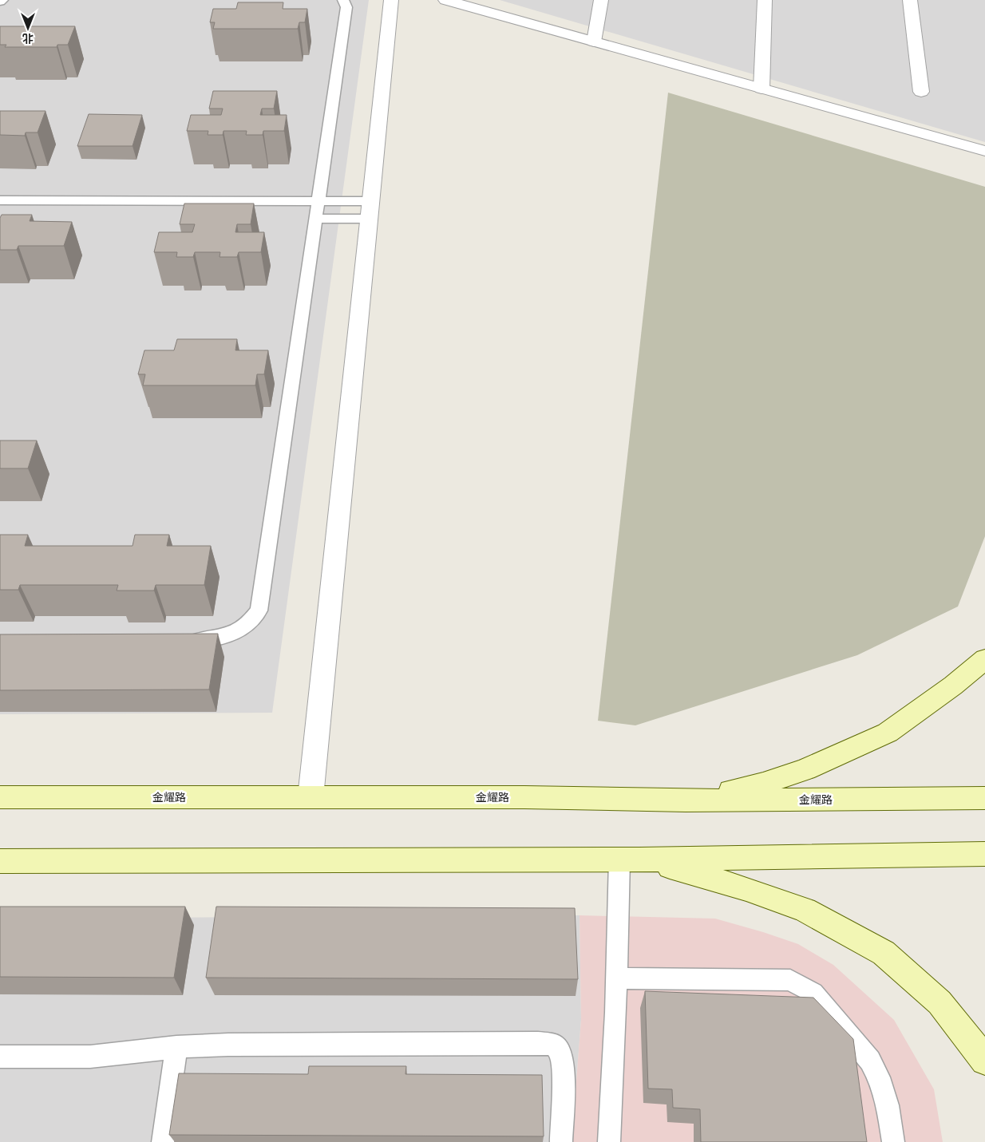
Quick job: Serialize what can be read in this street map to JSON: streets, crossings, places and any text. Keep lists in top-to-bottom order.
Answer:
{
  "streets": {
    "main road": ["金耀路"]
  },
  "north": "bottom"
}
